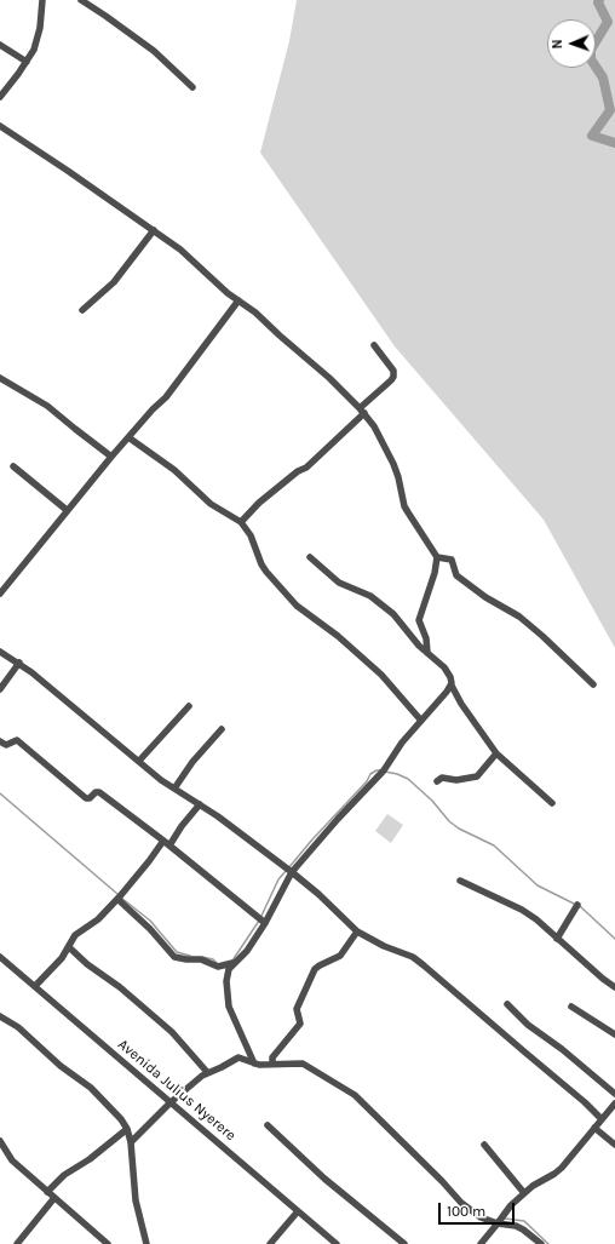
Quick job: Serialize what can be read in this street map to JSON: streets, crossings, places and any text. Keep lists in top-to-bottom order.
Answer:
{
  "streets": {
    "street": ["Avenida Julius Nyerere"]
  },
  "scale_bar": "100 m",
  "north": "left"
}
